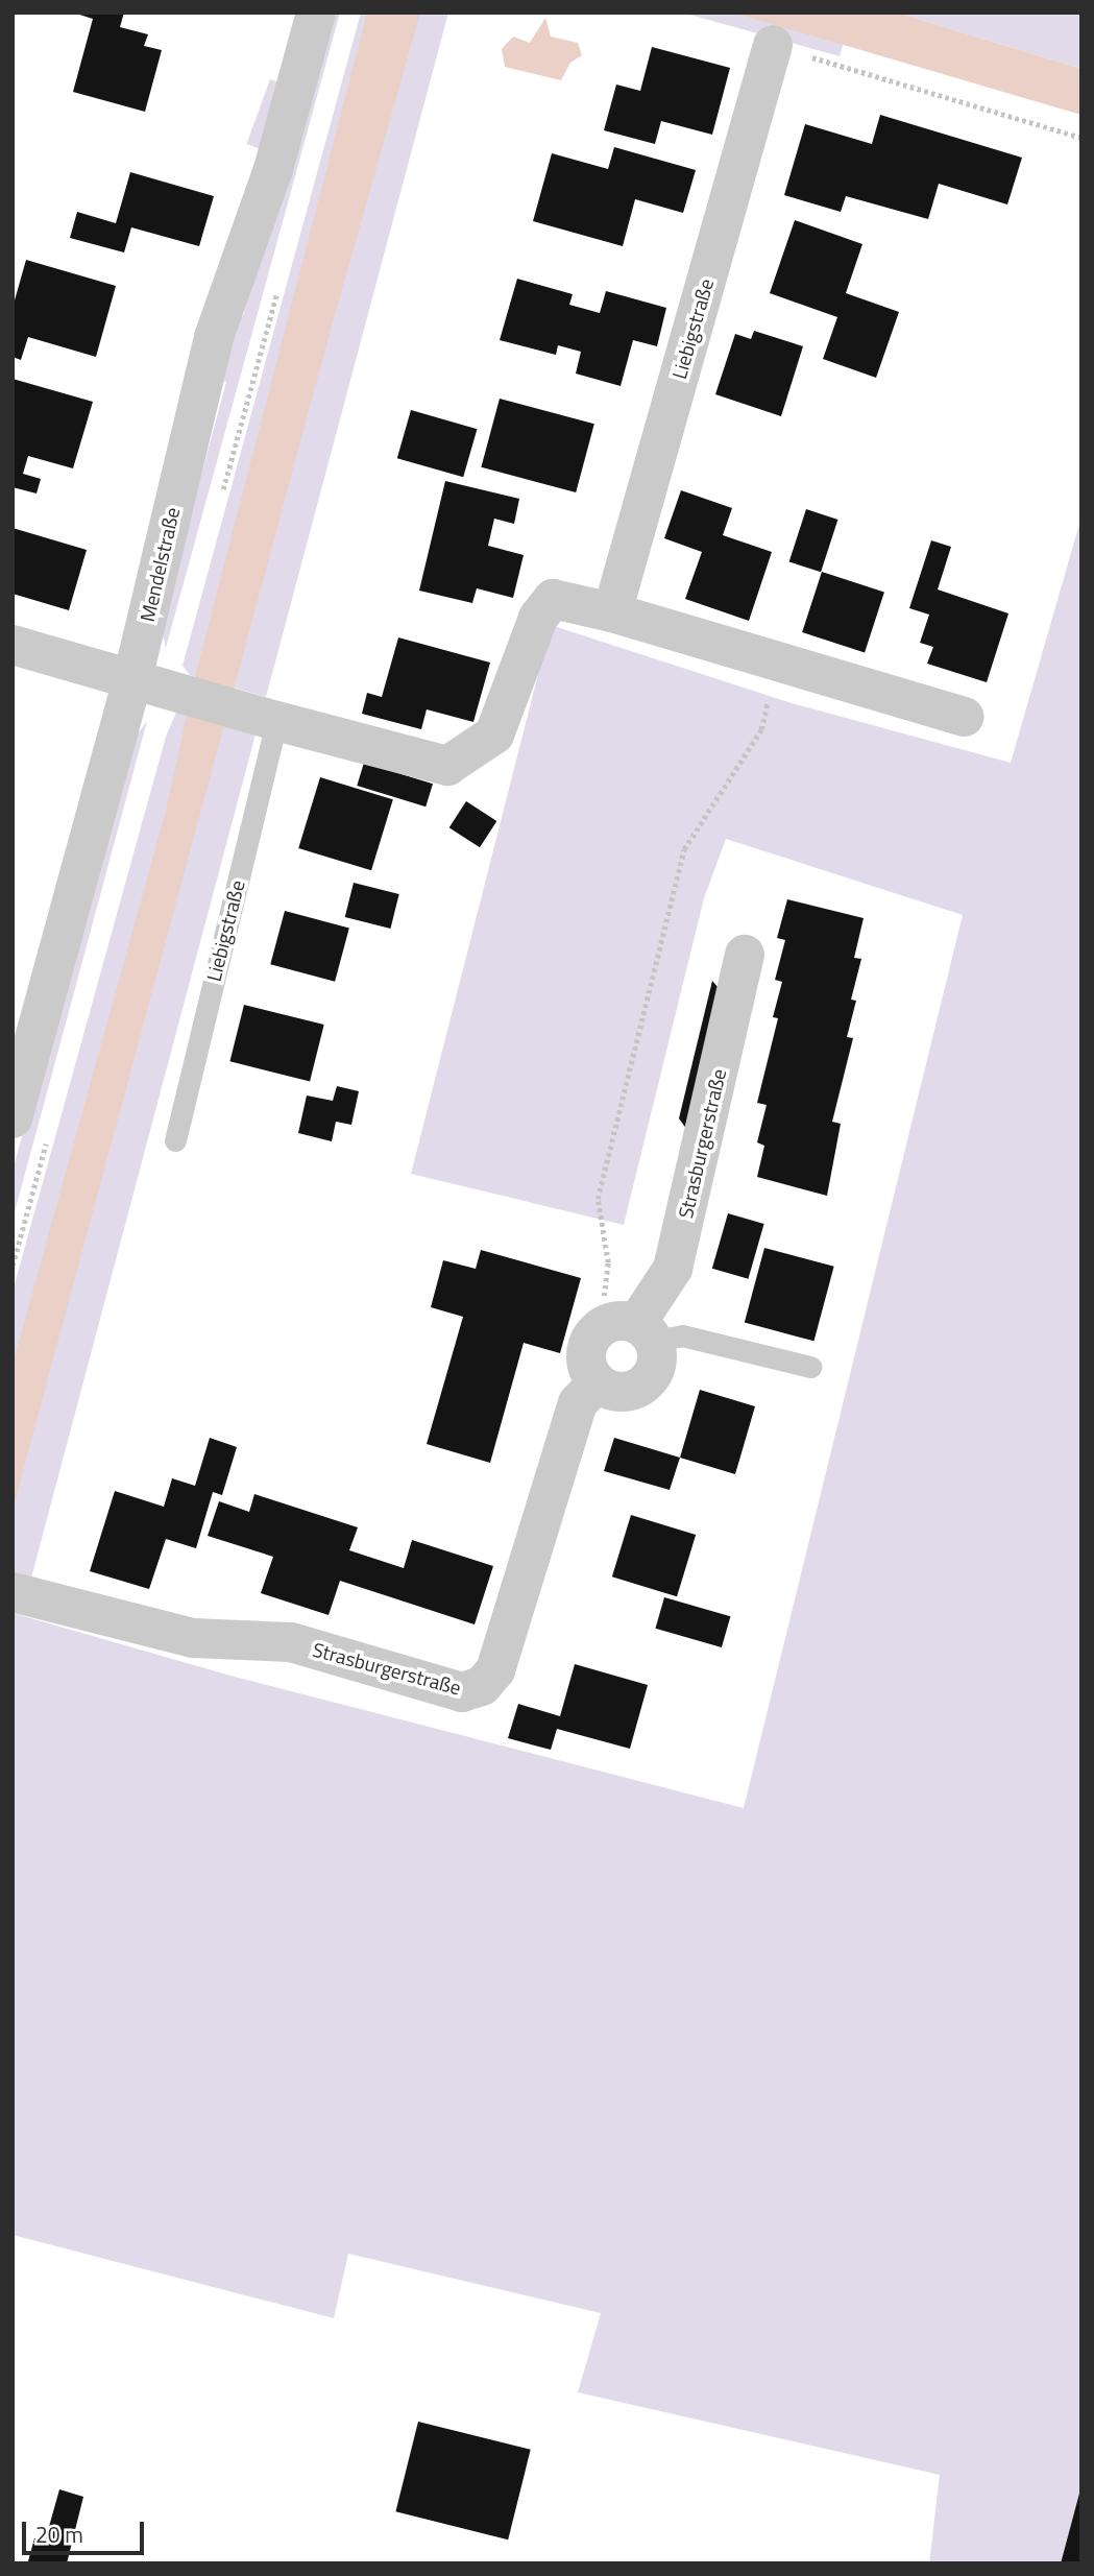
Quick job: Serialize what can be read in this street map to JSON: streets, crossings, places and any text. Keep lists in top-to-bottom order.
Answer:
{
  "streets": {
    "street": ["Liebigstraße", "Mendelstraße", "Strasburgerstraße"]
  },
  "scale_bar": "20 m"
}
